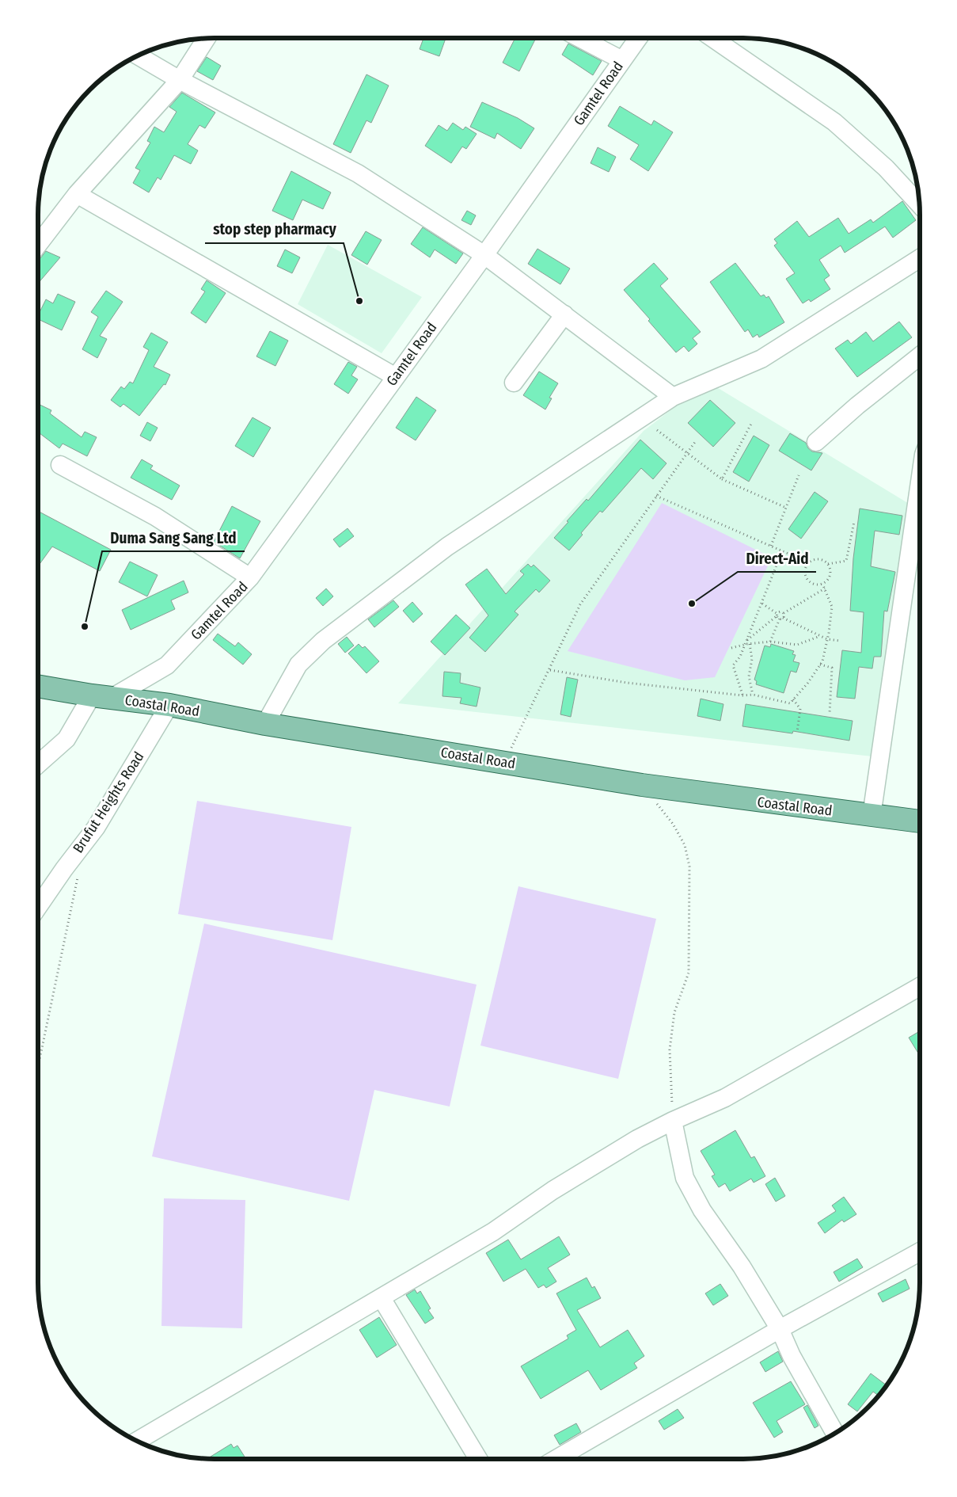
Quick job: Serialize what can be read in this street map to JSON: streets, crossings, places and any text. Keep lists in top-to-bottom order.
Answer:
{
  "streets": {
    "main road": ["Coastal Road"],
    "street": ["Gamtel Road", "Brufut Heights Road"]
  },
  "crossings": [
    ["Gamtel Road", "Coastal Road"],
    ["Coastal Road", "Brufut Heights Road"]
  ],
  "places": ["stop step pharmacy", "Direct-Aid", "Duma Sang Sang Ltd"]
}
